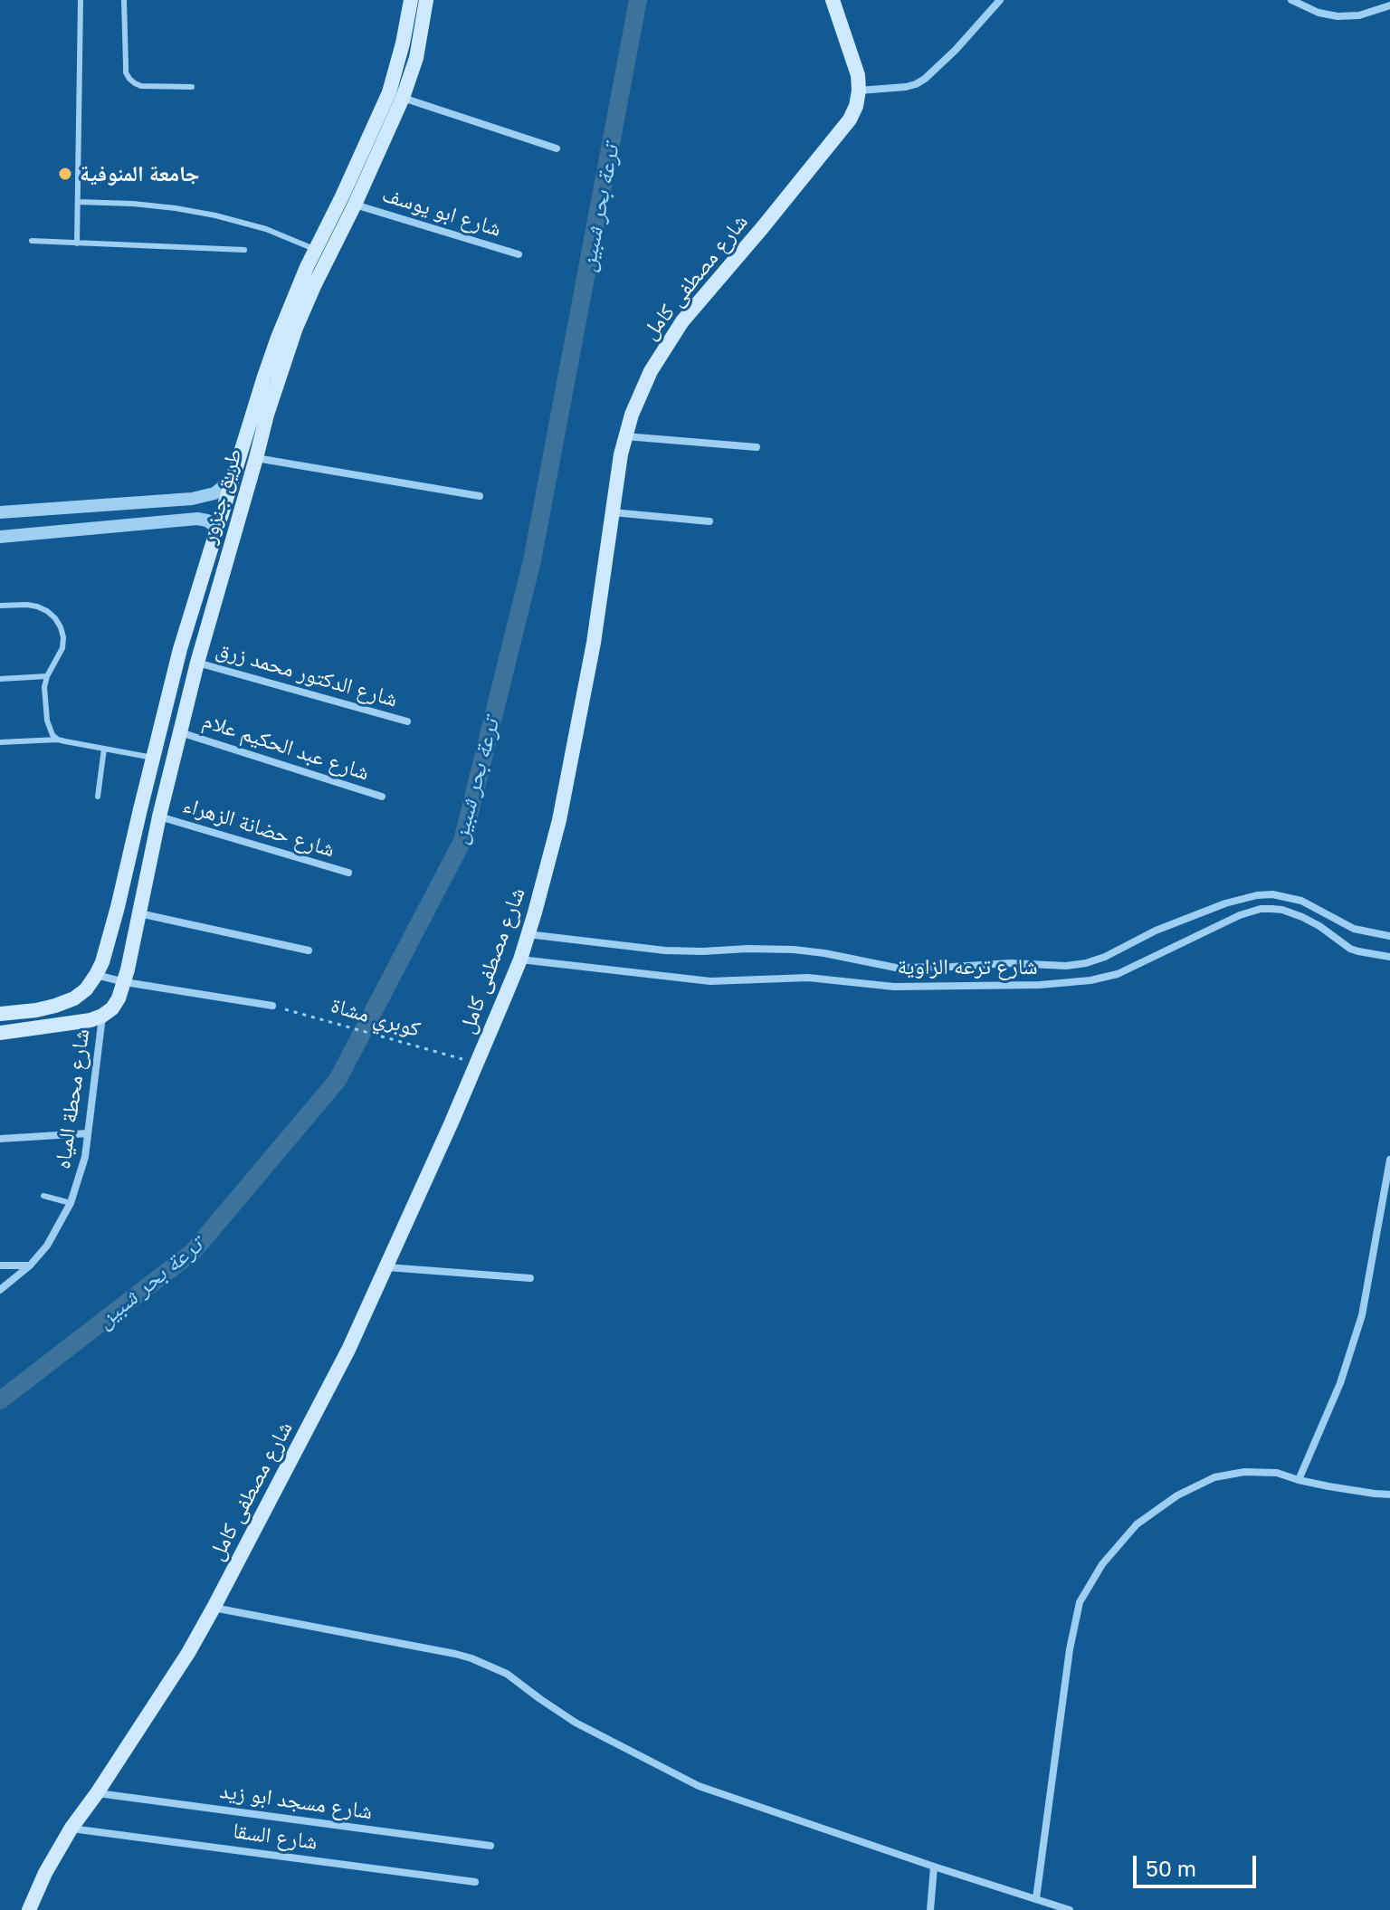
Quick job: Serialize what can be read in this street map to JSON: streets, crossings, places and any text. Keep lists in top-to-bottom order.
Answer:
{
  "streets": {
    "main road": ["شارع مصطفى كامل", "طريق جنزور"],
    "street": [
      "شارع ابو يوسف",
      "شارع الدكتور محمد زرق",
      "شارع عبد الحكيم علام",
      "شارع حضانة الزهراء",
      "شارع ترعه الزاوية",
      "شارع محطة المياه",
      "شارع مسجد ابو زيد",
      "شارع السقا"
    ],
    "path": ["كوبري مشاة"]
  },
  "crossings": [
    ["شارع ابو يوسف", "طريق جنزور"],
    ["شارع مصطفى كامل", "شارع ترعه الزاوية"],
    ["شارع مصطفى كامل", "شارع مسجد ابو زيد"],
    ["شارع مصطفى كامل", "شارع السقا"],
    ["طريق جنزور", "شارع الدكتور محمد زرق"],
    ["طريق جنزور", "شارع عبد الحكيم علام"],
    ["طريق جنزور", "شارع حضانة الزهراء"],
    ["طريق جنزور", "شارع محطة المياه"]
  ],
  "water": ["ترعة بحر شبين"],
  "places": ["جامعة المنوفية"],
  "scale_bar": "50 m"
}
